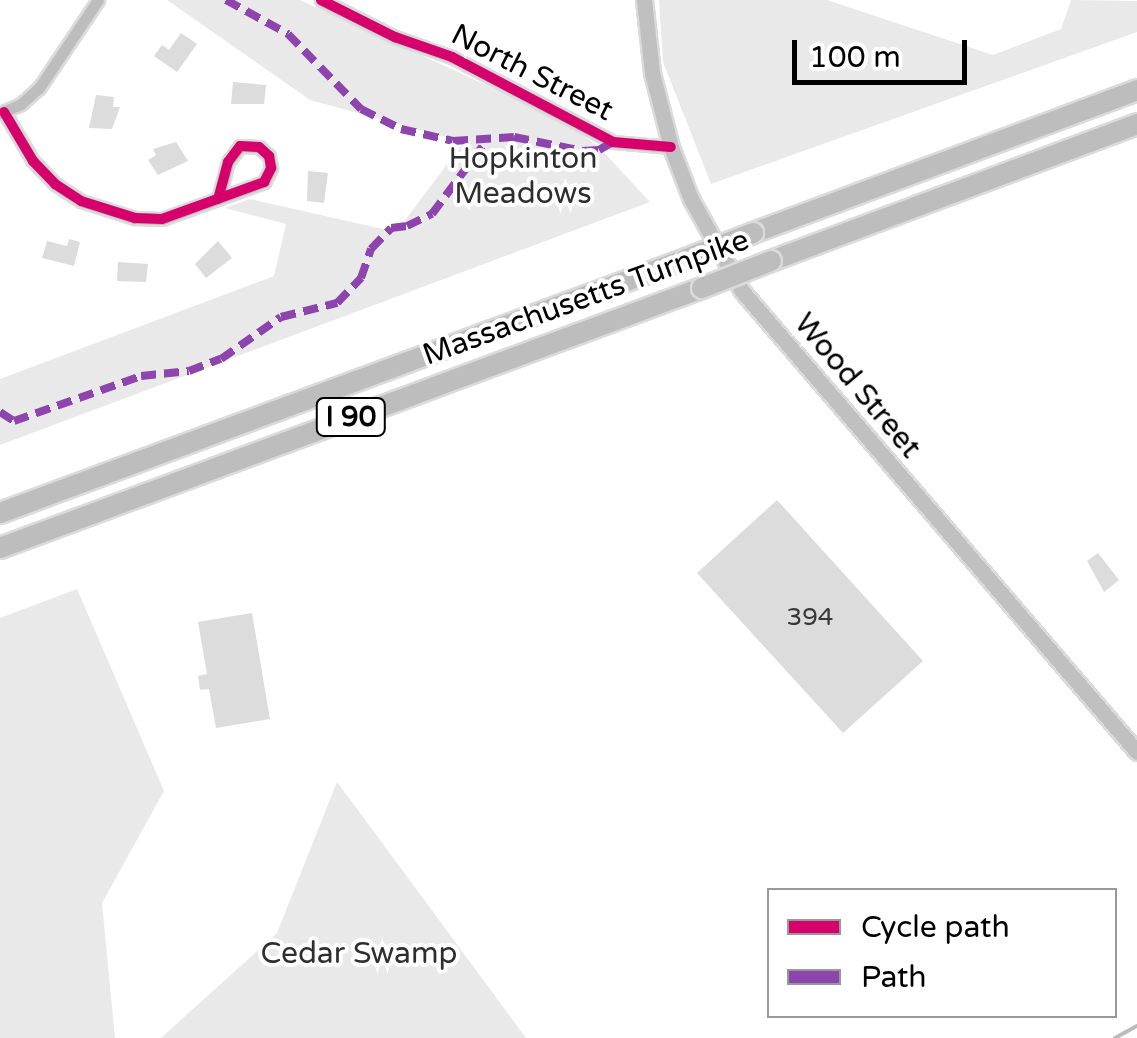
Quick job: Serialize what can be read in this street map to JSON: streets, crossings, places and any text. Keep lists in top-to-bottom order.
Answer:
{
  "streets": {
    "highway": ["Massachusetts Turnpike", "I 90"],
    "main road": ["Wood Street"],
    "street": ["North Street"]
  },
  "crossings": [
    ["North Street", "Wood Street"]
  ],
  "parks": ["Hopkinton Meadows", "Cedar Swamp"],
  "house_numbers": ["394"],
  "legend": ["Cycle path", "Path"],
  "scale_bar": "100 m"
}
